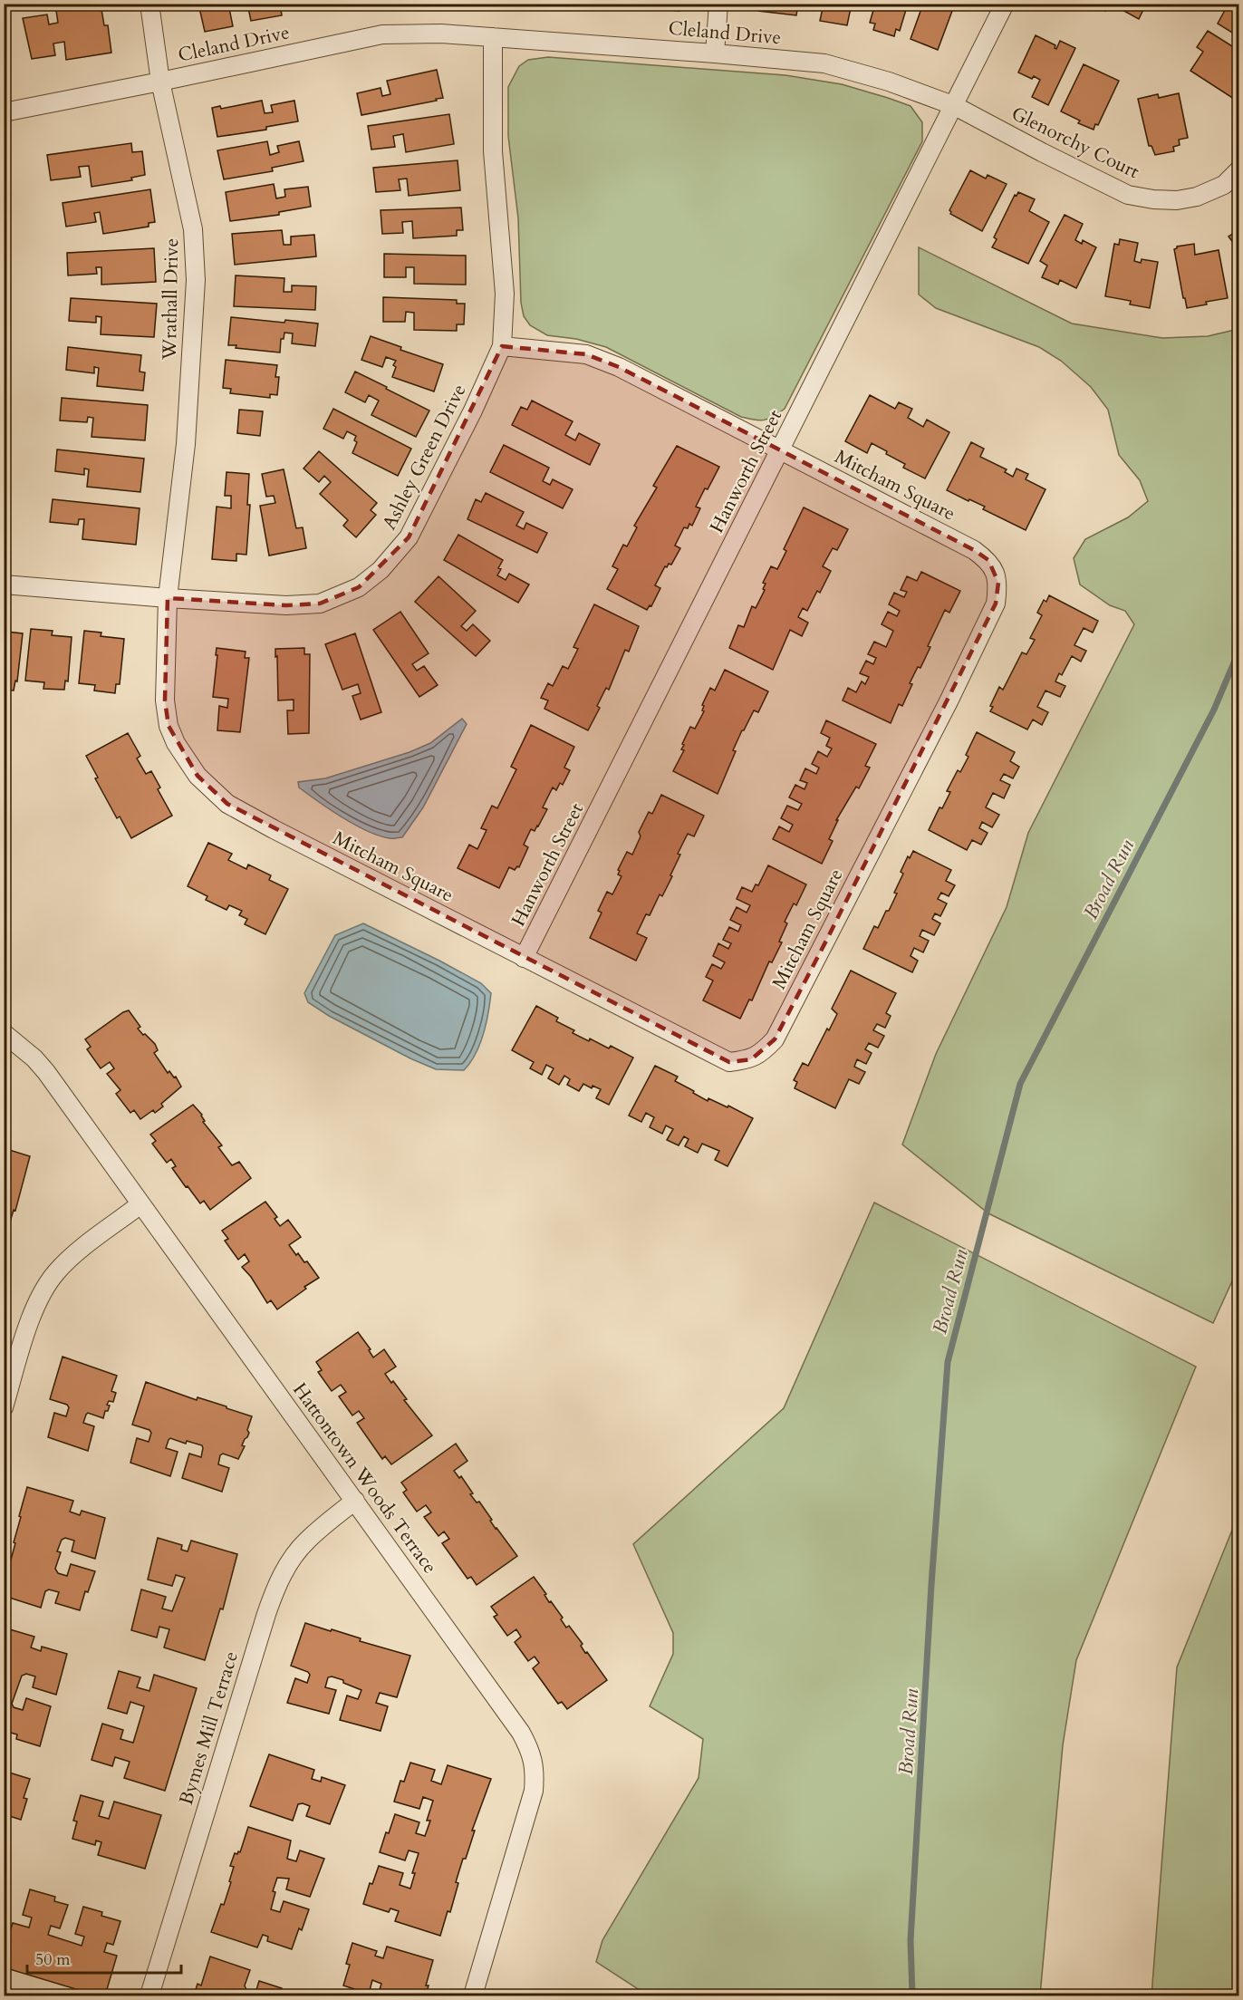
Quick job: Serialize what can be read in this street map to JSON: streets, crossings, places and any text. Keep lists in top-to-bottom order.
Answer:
{
  "streets": {
    "street": [
      "Cleland Drive",
      "Glenorchy Court",
      "Wrathall Drive",
      "Ashley Green Drive",
      "Hanworth Street",
      "Mitcham Square",
      "Hattontown Woods Terrace",
      "Bymes Mill Terrace"
    ]
  },
  "crossings": [
    ["Cleland Drive", "Glenorchy Court"],
    ["Cleland Drive", "Wrathall Drive"],
    ["Cleland Drive", "Ashley Green Drive"],
    ["Cleland Drive", "Hanworth Street"],
    ["Glenorchy Court", "Hanworth Street"],
    ["Wrathall Drive", "Ashley Green Drive"],
    ["Wrathall Drive", "Mitcham Square"],
    ["Ashley Green Drive", "Mitcham Square"],
    ["Hanworth Street", "Mitcham Square"],
    ["Hattontown Woods Terrace", "Bymes Mill Terrace"]
  ],
  "water": ["Broad Run"],
  "scale_bar": "50 m"
}
